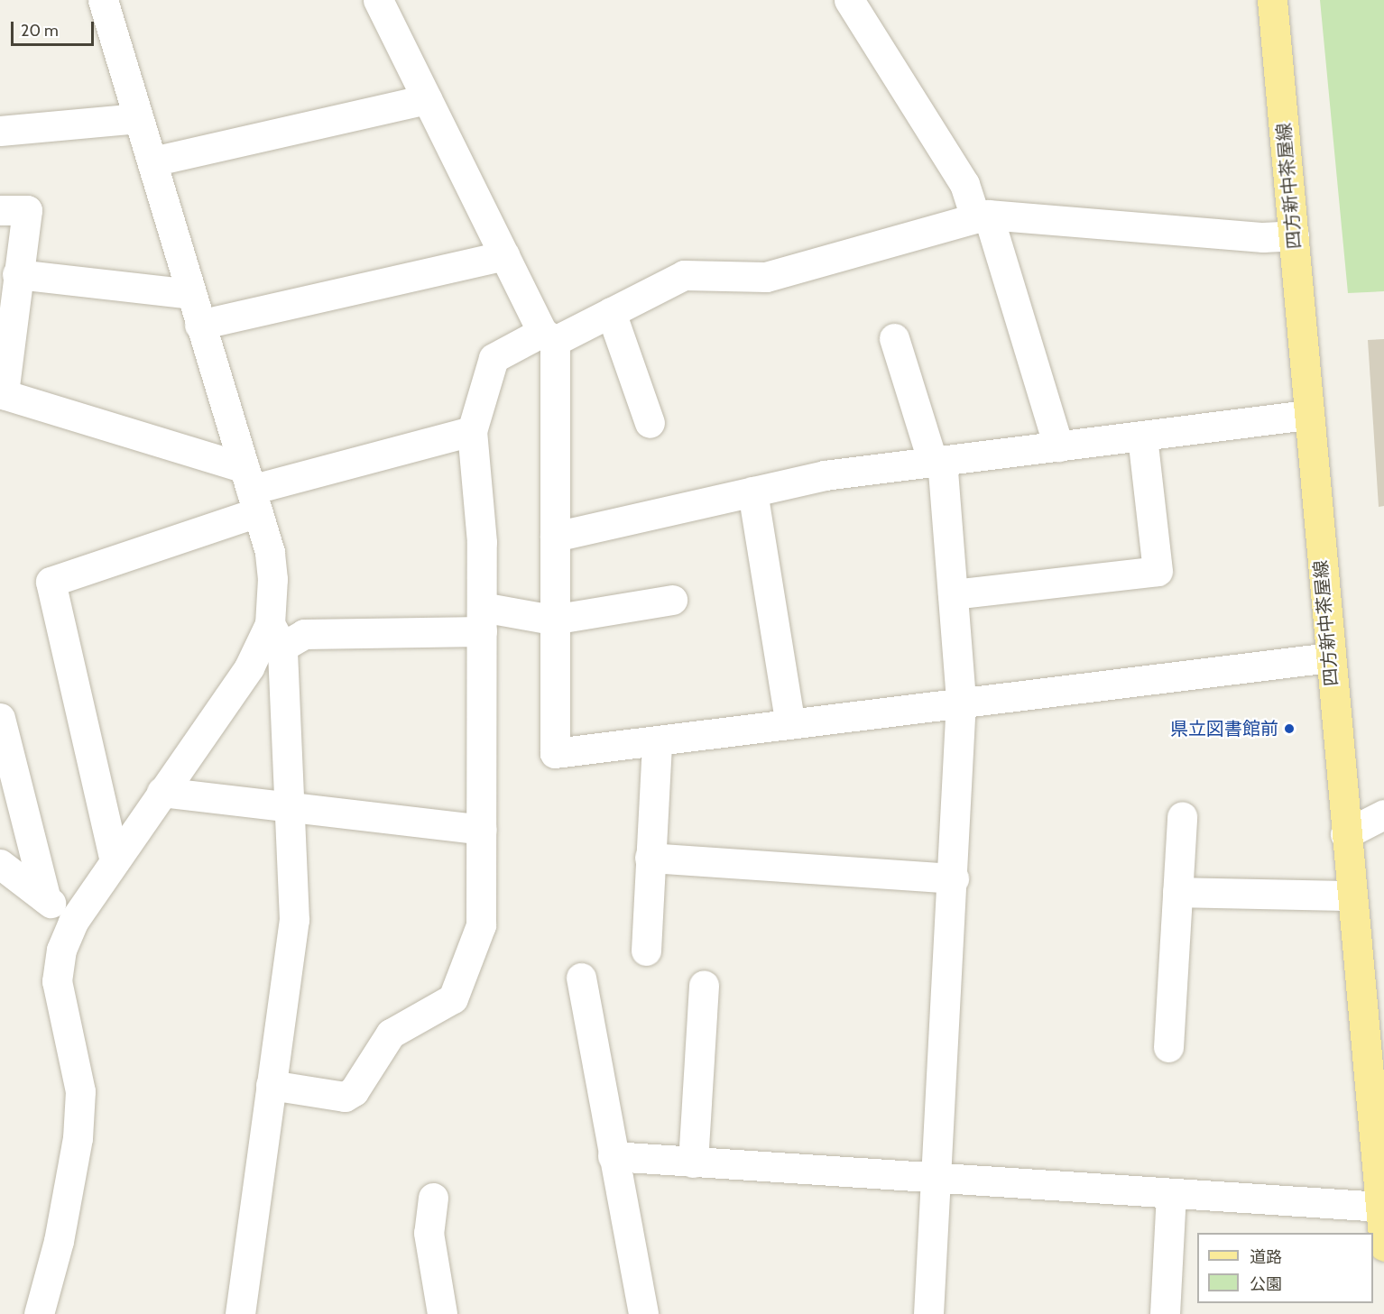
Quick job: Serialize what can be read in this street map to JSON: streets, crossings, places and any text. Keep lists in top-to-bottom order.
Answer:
{
  "streets": {
    "main road": ["四方新中茶屋線"]
  },
  "places": ["県立図書館前"],
  "legend": ["道路", "公園"],
  "scale_bar": "20 m"
}
